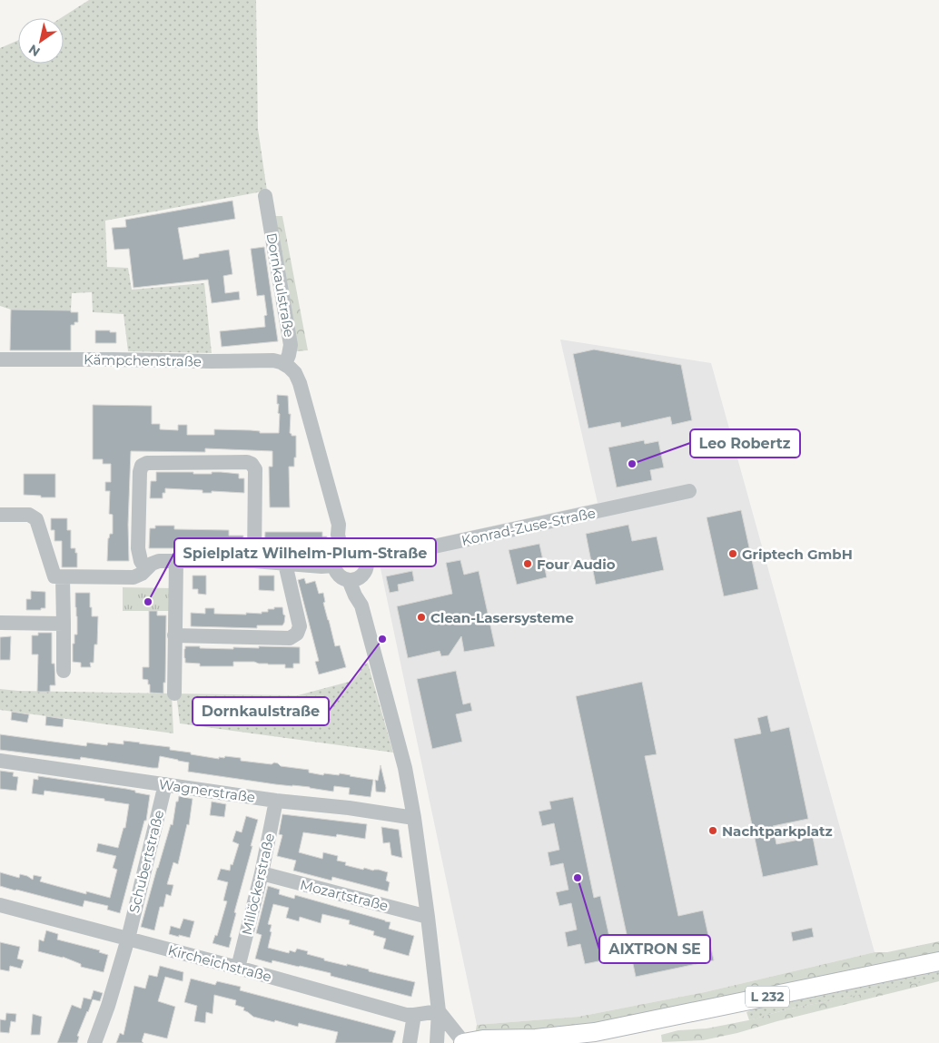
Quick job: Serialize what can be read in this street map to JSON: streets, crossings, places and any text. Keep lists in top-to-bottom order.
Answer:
{
  "streets": {
    "main road": ["L 232"],
    "street": [
      "Dornkaulstraße",
      "Kämpchenstraße",
      "Konrad-Zuse-Straße",
      "Wagnerstraße",
      "Schubertstraße",
      "Millöckerstraße",
      "Mozartstraße",
      "Kircheichstraße"
    ]
  },
  "crossings": [
    ["Dornkaulstraße", "Kämpchenstraße"],
    ["Wagnerstraße", "Schubertstraße"],
    ["Wagnerstraße", "Millöckerstraße"],
    ["Schubertstraße", "Kircheichstraße"],
    ["Millöckerstraße", "Mozartstraße"],
    ["Millöckerstraße", "Kircheichstraße"]
  ],
  "places": [
    "Leo Robertz",
    "Griptech GmbH",
    "Four Audio",
    "Spielplatz Wilhelm-Plum-Straße",
    "Clean-Lasersysteme",
    "Dornkaulstraße",
    "Nachtparkplatz",
    "AIXTRON SE"
  ],
  "north": "bottom left"
}
